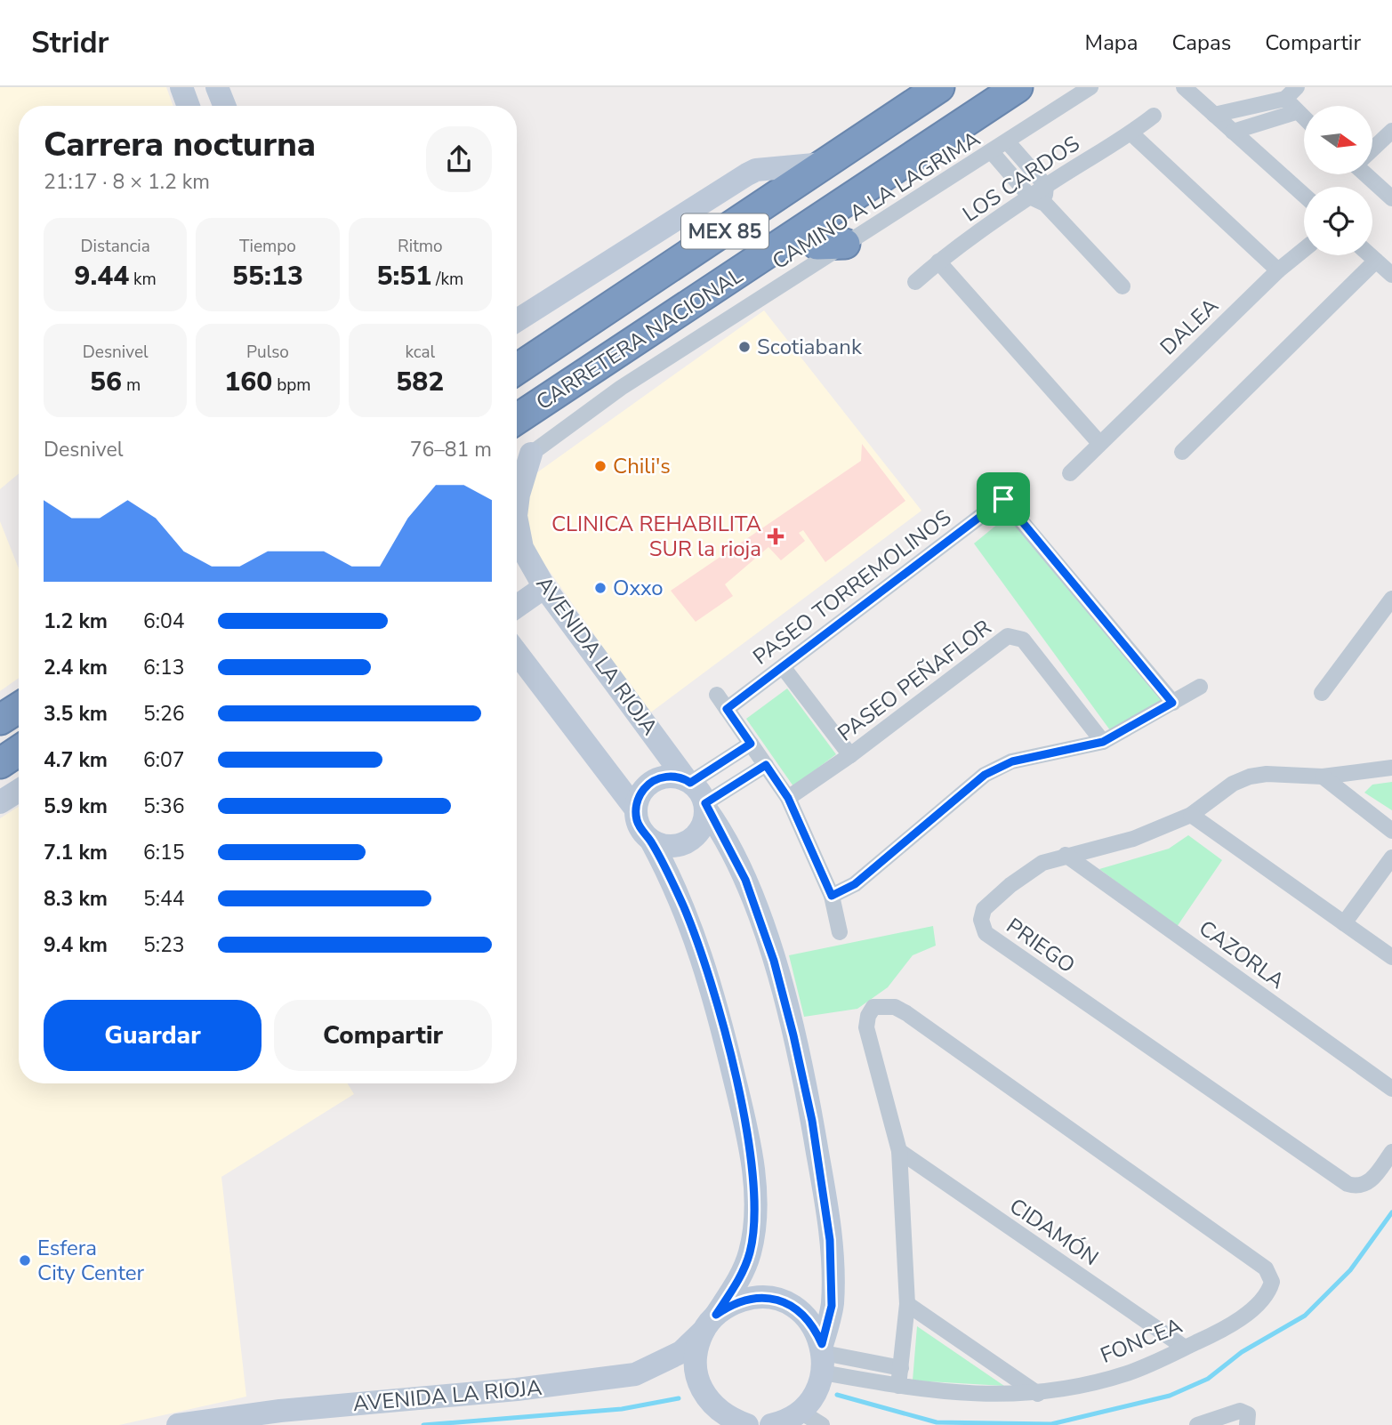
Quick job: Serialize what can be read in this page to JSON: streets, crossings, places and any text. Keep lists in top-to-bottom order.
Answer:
{
  "streets": {
    "highway": ["MEX 85", "CARRETERA NACIONAL"],
    "street": [
      "LOS CARDOS",
      "CAMINO A LA LAGRIMA",
      "DALEA",
      "PASEO TORREMOLINOS",
      "AVENIDA LA RIOJA",
      "PASEO PEÑAFLOR",
      "PRIEGO",
      "CAZORLA",
      "CIDAMÓN",
      "FONCEA"
    ]
  },
  "crossings": [
    ["CAMINO A LA LAGRIMA", "AVENIDA LA RIOJA"],
    ["PRIEGO", "CAZORLA"],
    ["CIDAMÓN", "FONCEA"]
  ],
  "places": {
    "other": [
      "Scotiabank",
      "Chili's",
      "Oxxo",
      "Esfera City Center"
    ],
    "health": ["CLINICA REHABILITA SUR la rioja"]
  },
  "north": "right",
  "page": {
    "header": "Stridr",
    "nav": ["Mapa", "Capas", "Compartir"],
    "heading": ["Carrera nocturna", "21:17 · 8 × 1.2 km"],
    "stats": [
      ["Distancia", "9.44 km"],
      ["Tiempo", "55:13"],
      ["Ritmo", "5:51 /km"],
      ["Desnivel", "56 m"],
      ["Pulso", "160 bpm"],
      ["kcal", "582"]
    ],
    "chart": ["Desnivel", "76–81 m"],
    "list": [
      {
        "name": "1.2 km",
        "note": "6:04"
      },
      {
        "name": "2.4 km",
        "note": "6:13"
      },
      {
        "name": "3.5 km",
        "note": "5:26"
      },
      {
        "name": "4.7 km",
        "note": "6:07"
      },
      {
        "name": "5.9 km",
        "note": "5:36"
      },
      {
        "name": "7.1 km",
        "note": "6:15"
      },
      {
        "name": "8.3 km",
        "note": "5:44"
      },
      {
        "name": "9.4 km",
        "note": "5:23"
      }
    ],
    "buttons": ["Guardar", "Compartir"]
  }
}
